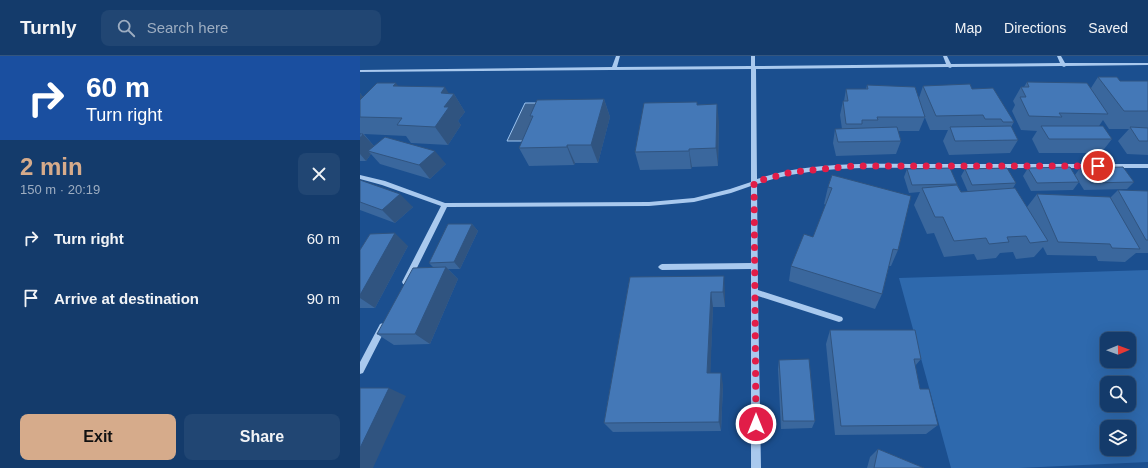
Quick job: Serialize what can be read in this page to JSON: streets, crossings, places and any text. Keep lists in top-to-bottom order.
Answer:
{
  "north": "right",
  "page": {
    "header": "Turnly",
    "search": "Search here",
    "nav": ["Map", "Directions", "Saved"],
    "turn": ["60 m", "Turn right"],
    "heading": ["2 min", "150 m · 20:19"],
    "list": [
      {
        "name": "Turn right",
        "value": "60 m"
      },
      {
        "name": "Arrive at destination",
        "value": "90 m"
      }
    ],
    "buttons": ["Exit", "Share"]
  }
}
